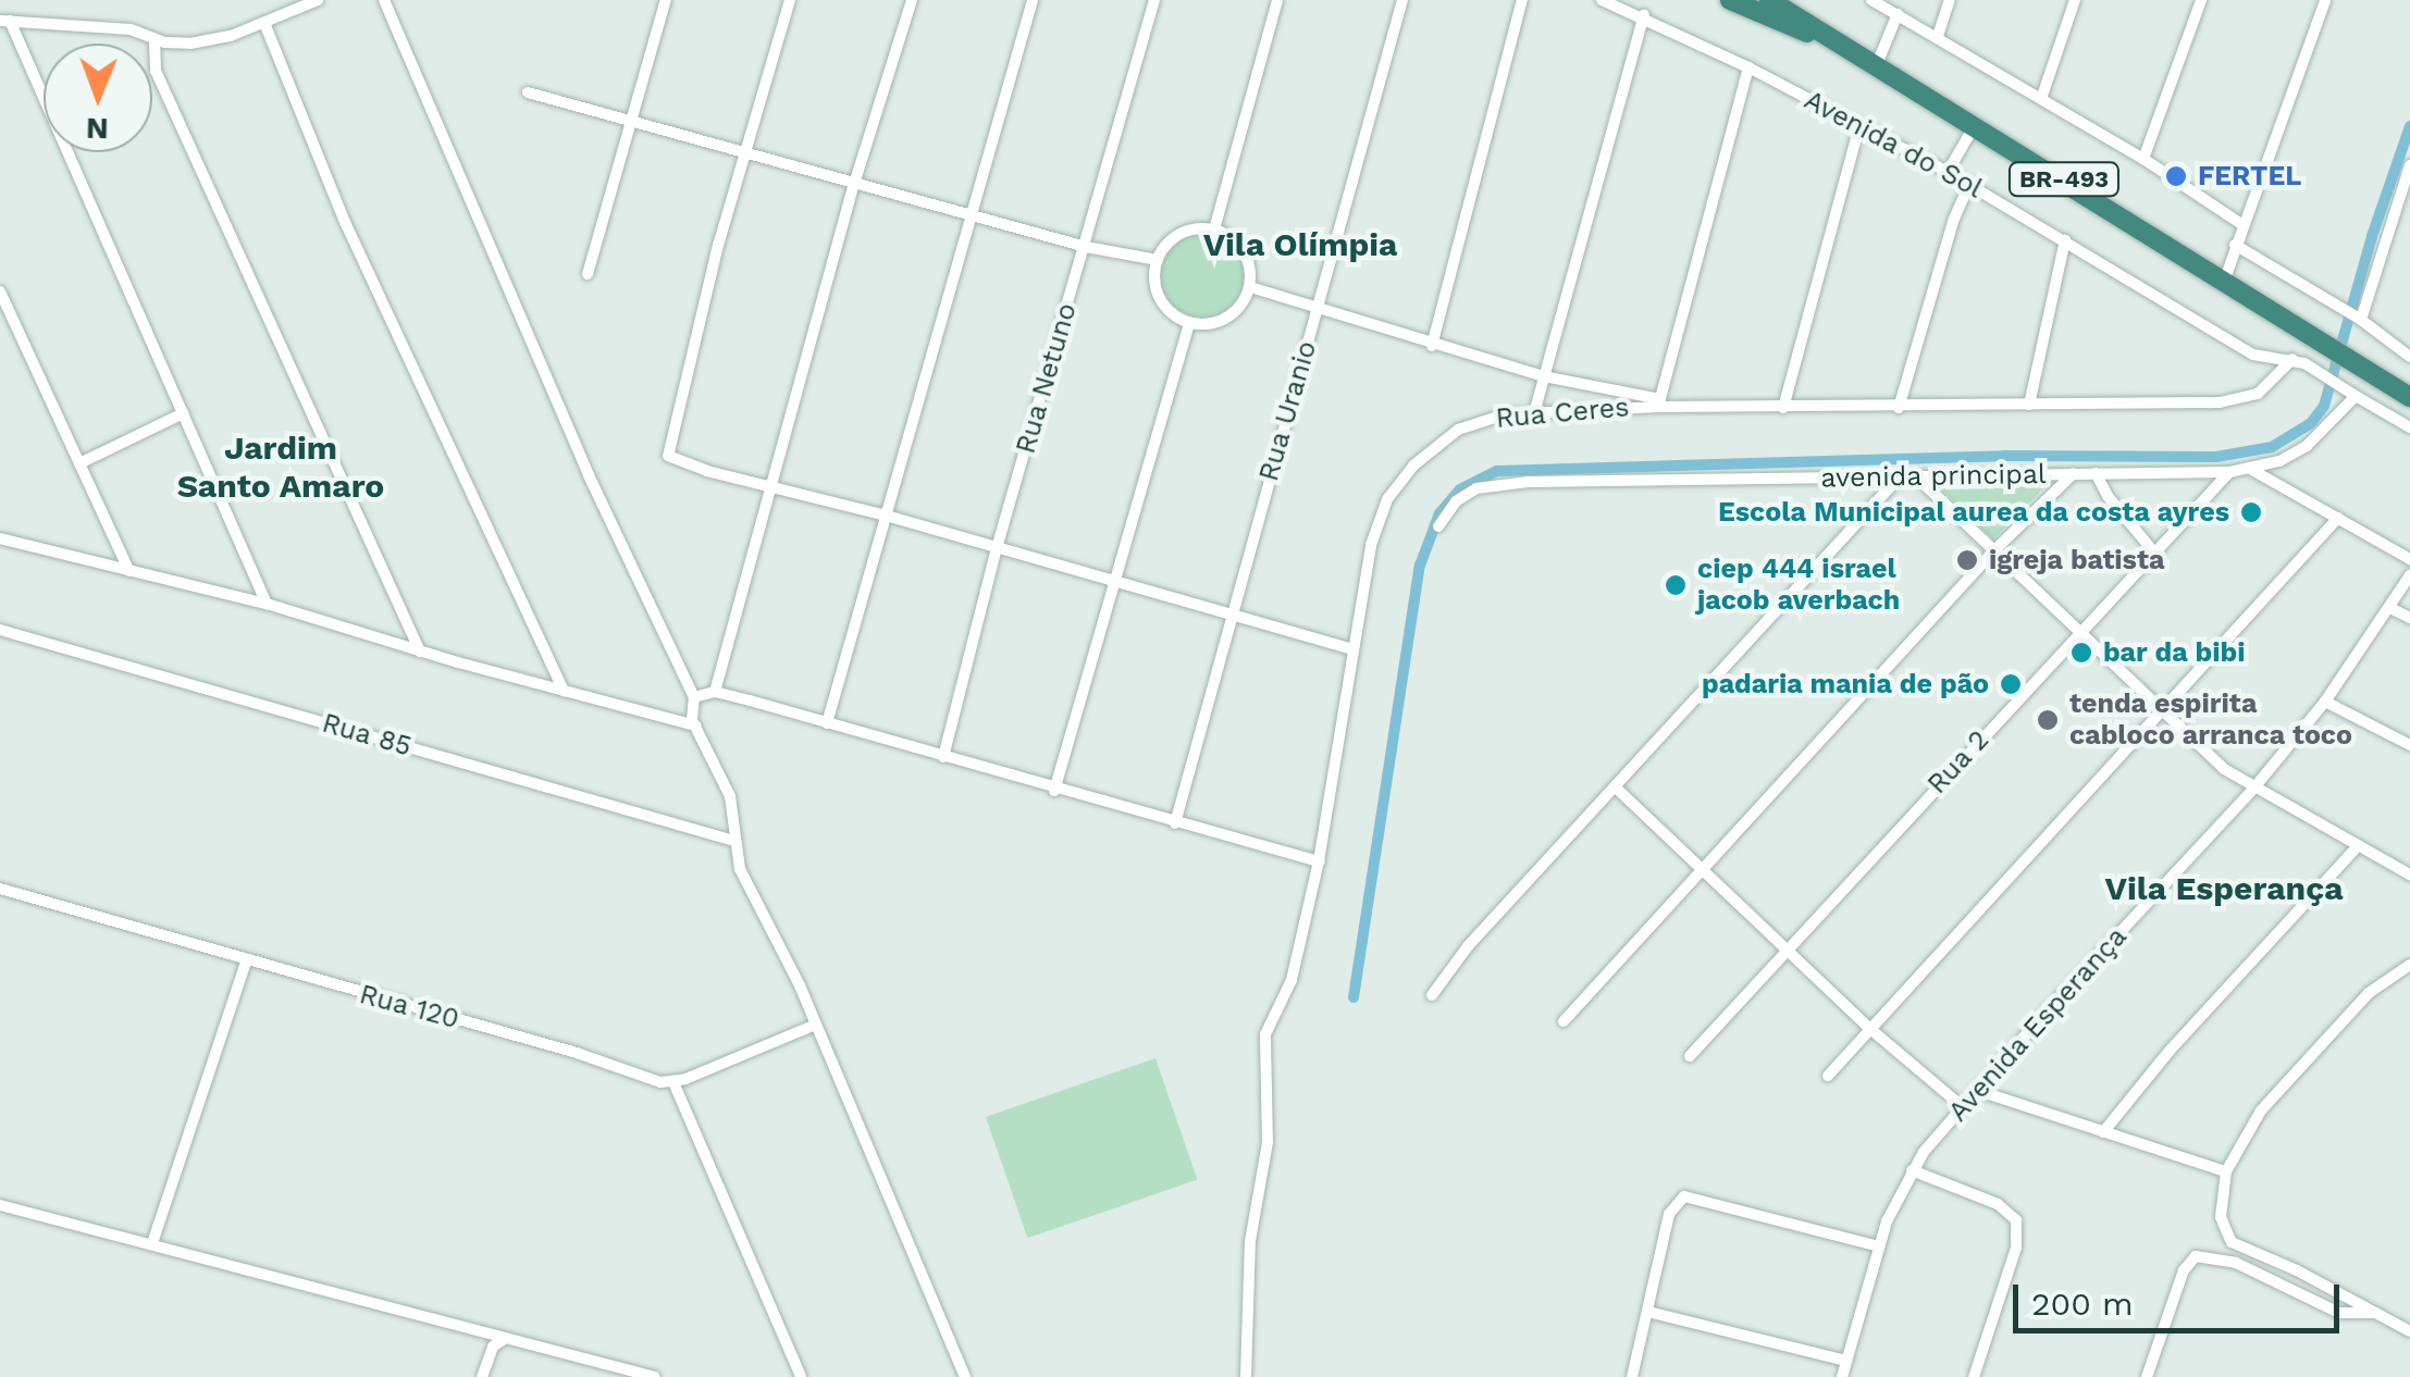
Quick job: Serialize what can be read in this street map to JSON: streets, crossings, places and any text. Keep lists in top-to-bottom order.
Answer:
{
  "streets": {
    "highway": ["BR-493"],
    "street": [
      "Avenida do Sol",
      "Rua Netuno",
      "Rua Uranio",
      "Rua Ceres",
      "avenida principal",
      "Rua 85",
      "Rua 2",
      "Rua 120",
      "Avenida Esperança"
    ]
  },
  "crossings": [
    ["Avenida do Sol", "Rua Ceres"],
    ["Avenida do Sol", "avenida principal"],
    ["avenida principal", "Rua 2"]
  ],
  "districts": ["Vila Olímpia", "Jardim Santo Amaro", "Vila Esperança"],
  "places": [
    "FERTEL",
    "Escola Municipal aurea da costa ayres",
    "igreja batista",
    "ciep 444 israel jacob averbach",
    "bar da bibi",
    "padaria mania de pão",
    "tenda espirita cabloco arranca toco"
  ],
  "scale_bar": "200 m",
  "north": "bottom"
}
